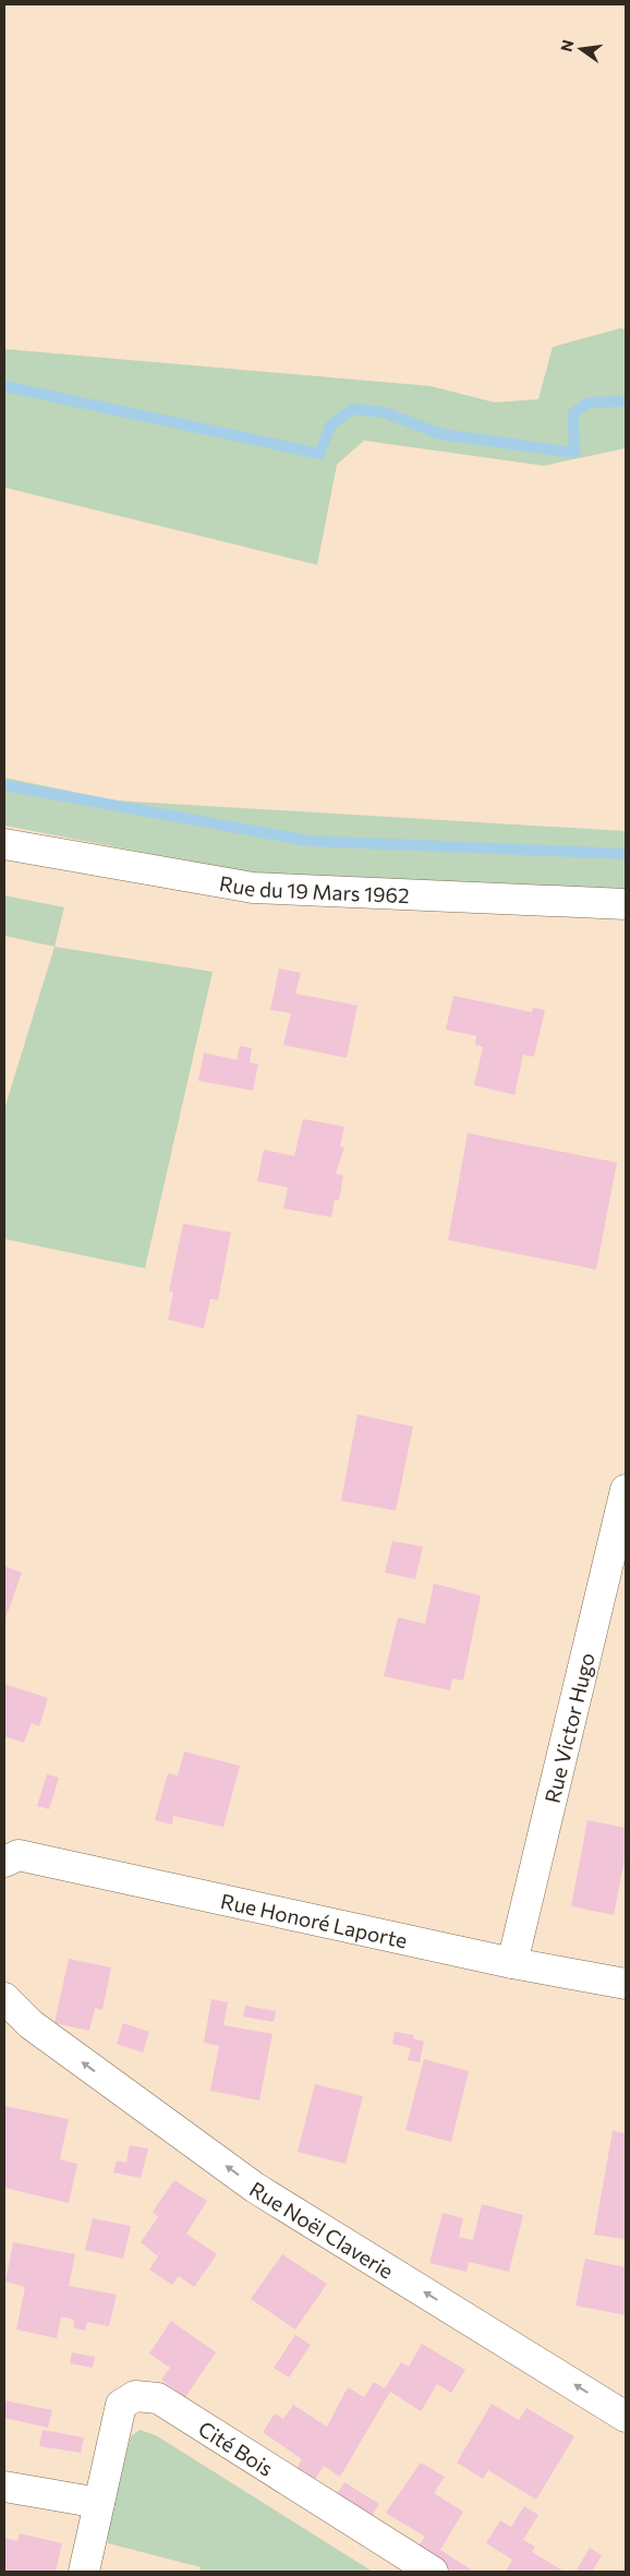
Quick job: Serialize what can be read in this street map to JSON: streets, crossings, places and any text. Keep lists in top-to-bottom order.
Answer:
{
  "streets": {
    "street": [
      "Rue du 19 Mars 1962",
      "Rue Victor Hugo",
      "Rue Honoré Laporte",
      "Rue Noël Claverie",
      "Cité Bois"
    ]
  },
  "crossings": [
    ["Rue Victor Hugo", "Rue Honoré Laporte"]
  ],
  "one_way": ["Rue Noël Claverie"],
  "north": "left"
}
